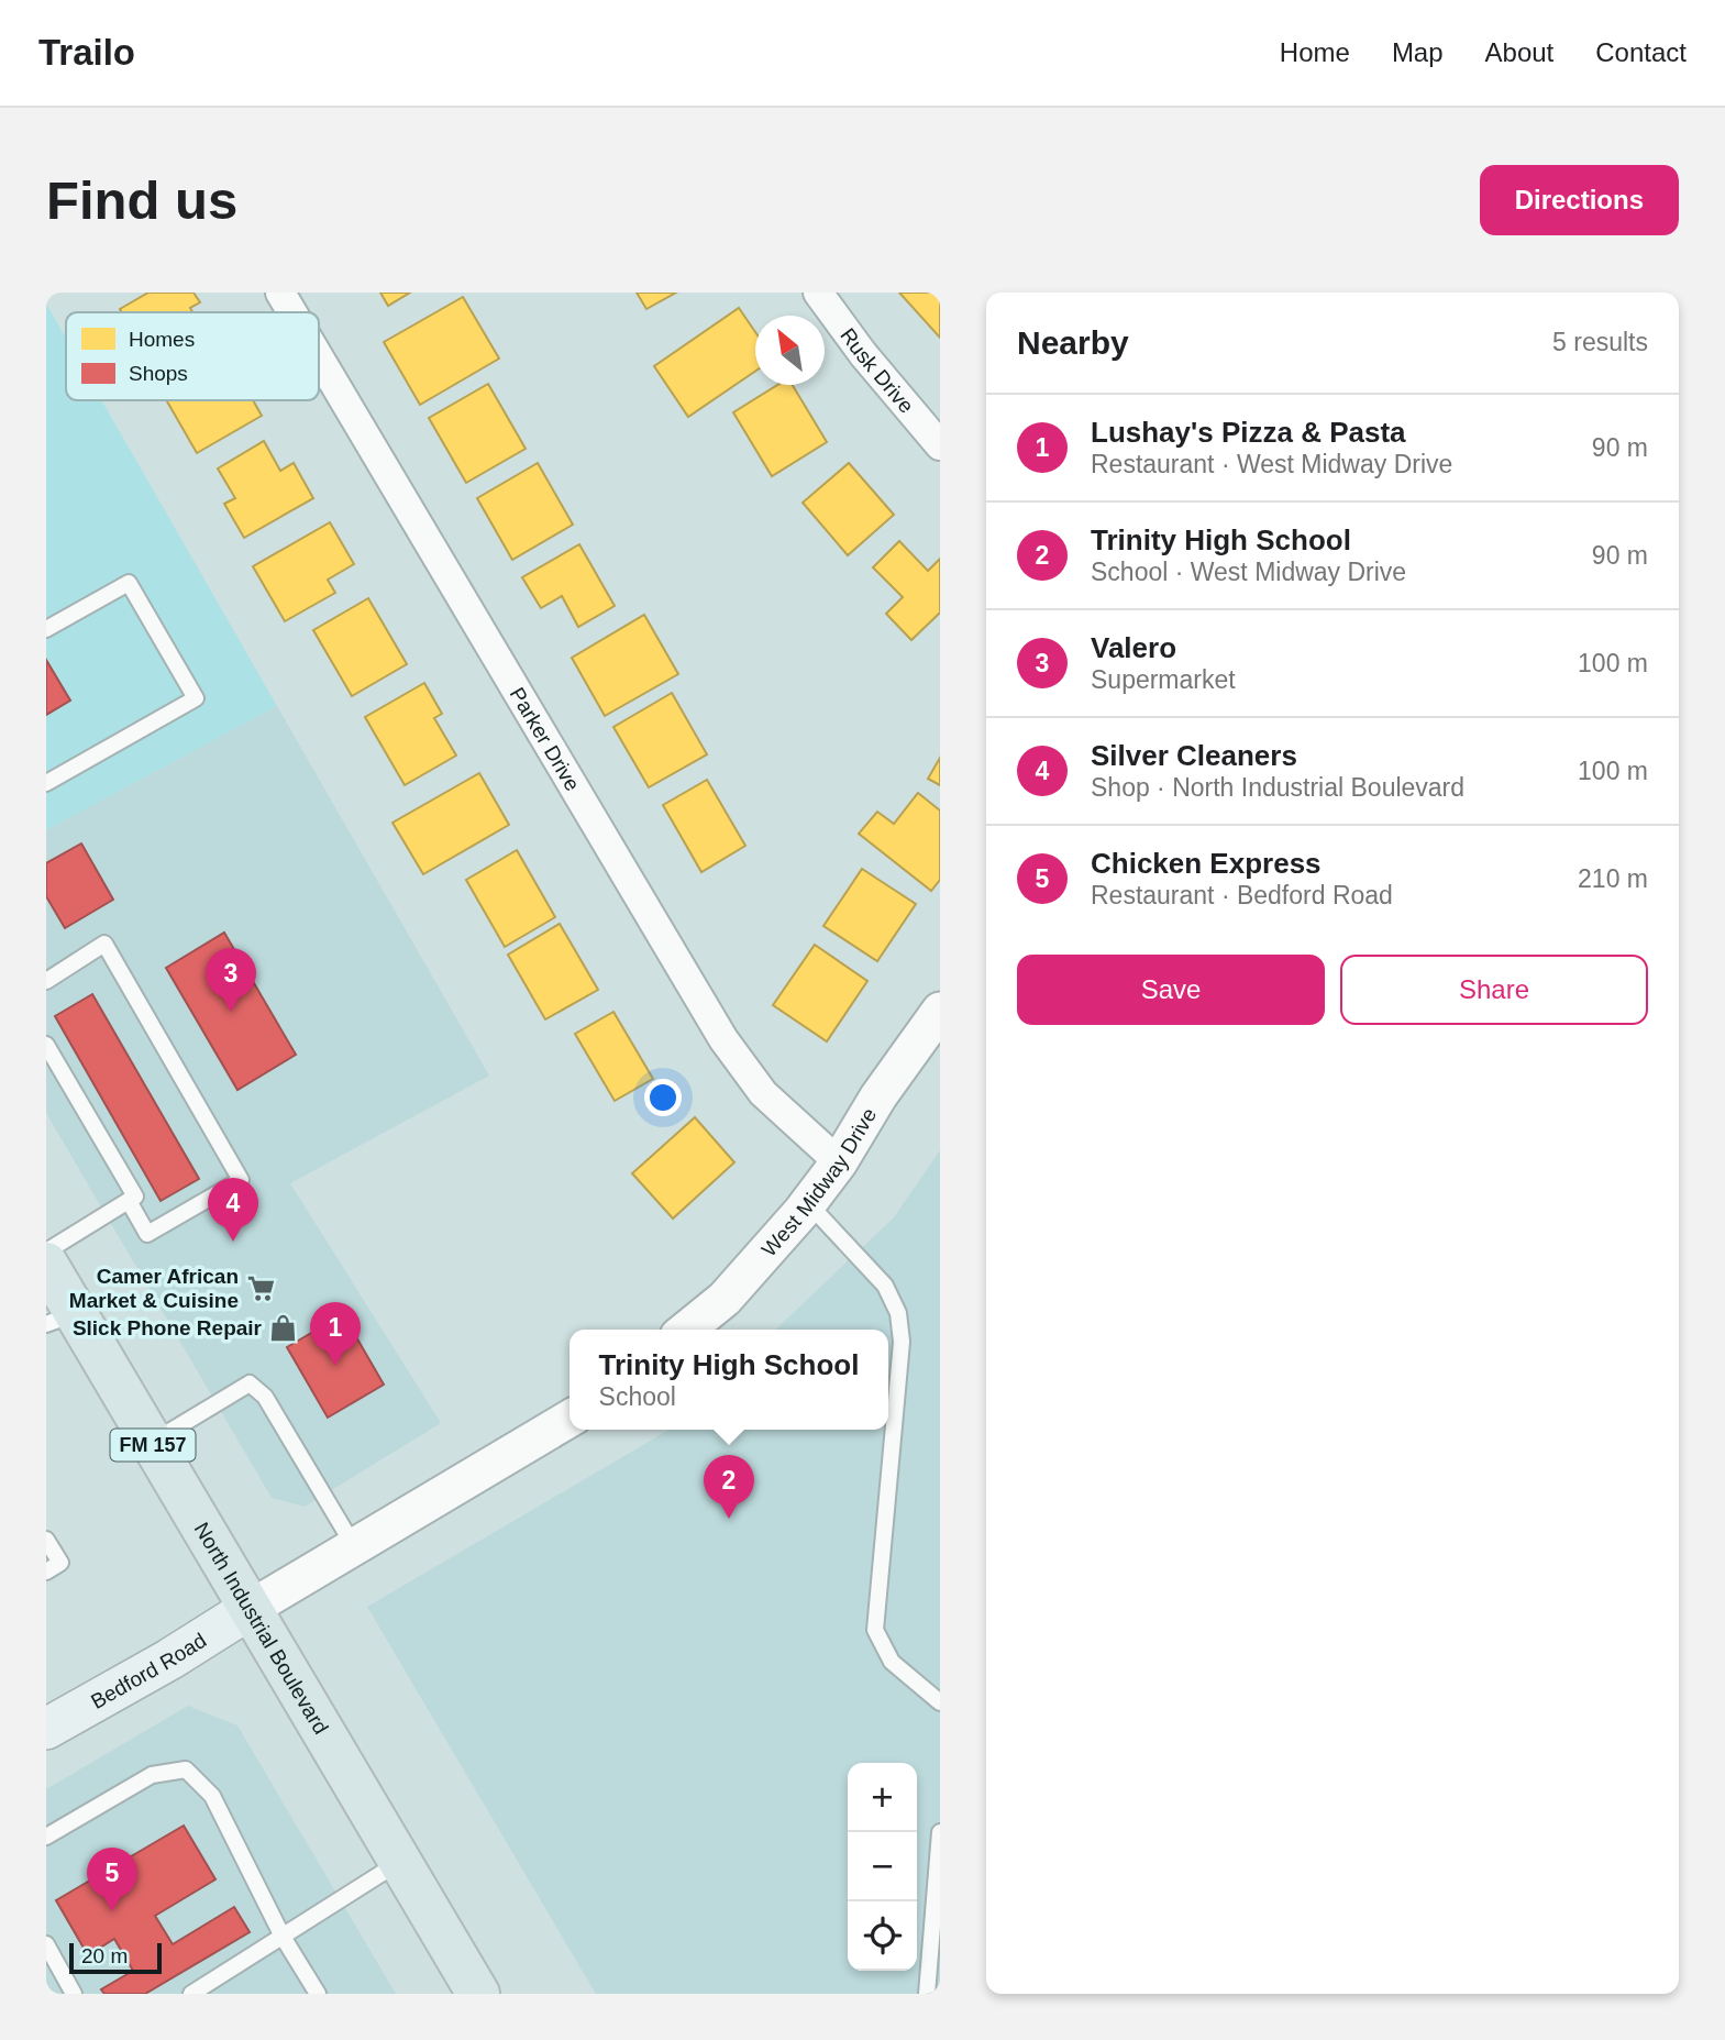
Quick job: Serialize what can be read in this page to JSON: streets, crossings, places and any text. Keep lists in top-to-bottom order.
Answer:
{
  "streets": {
    "main road": ["FM 157", "North Industrial Boulevard", "Bedford Road"],
    "street": ["Rusk Drive", "Parker Drive", "West Midway Drive"]
  },
  "crossings": [
    ["Parker Drive", "West Midway Drive"],
    ["North Industrial Boulevard", "Bedford Road"]
  ],
  "places": {
    "supermarket": ["Camer African Market & Cuisine"],
    "shop": ["Slick Phone Repair"]
  },
  "legend": ["Homes", "Shops"],
  "scale_bar": "20 m",
  "north": "top left",
  "page": {
    "header": "Trailo",
    "nav": [
      "Home",
      "Map",
      "About",
      "Contact"
    ],
    "buttons": [
      "Directions",
      ["Save", "Share"]
    ],
    "title": "Find us",
    "heading": ["Nearby", "5 results"],
    "list": [
      {
        "mark": "1",
        "name": "Lushay's Pizza & Pasta",
        "note": "Restaurant · West Midway Drive",
        "value": "90 m"
      },
      {
        "mark": "2",
        "name": "Trinity High School",
        "note": "School · West Midway Drive",
        "value": "90 m"
      },
      {
        "mark": "3",
        "name": "Valero",
        "note": "Supermarket",
        "value": "100 m"
      },
      {
        "mark": "4",
        "name": "Silver Cleaners",
        "note": "Shop · North Industrial Boulevard",
        "value": "100 m"
      },
      {
        "mark": "5",
        "name": "Chicken Express",
        "note": "Restaurant · Bedford Road",
        "value": "210 m"
      }
    ],
    "pins": [
      "3",
      "4",
      "1",
      "2",
      "5"
    ],
    "popup": ["Trinity High School", "School"],
    "map_buttons": ["+", "−"],
    "scale": "20 m"
  }
}
